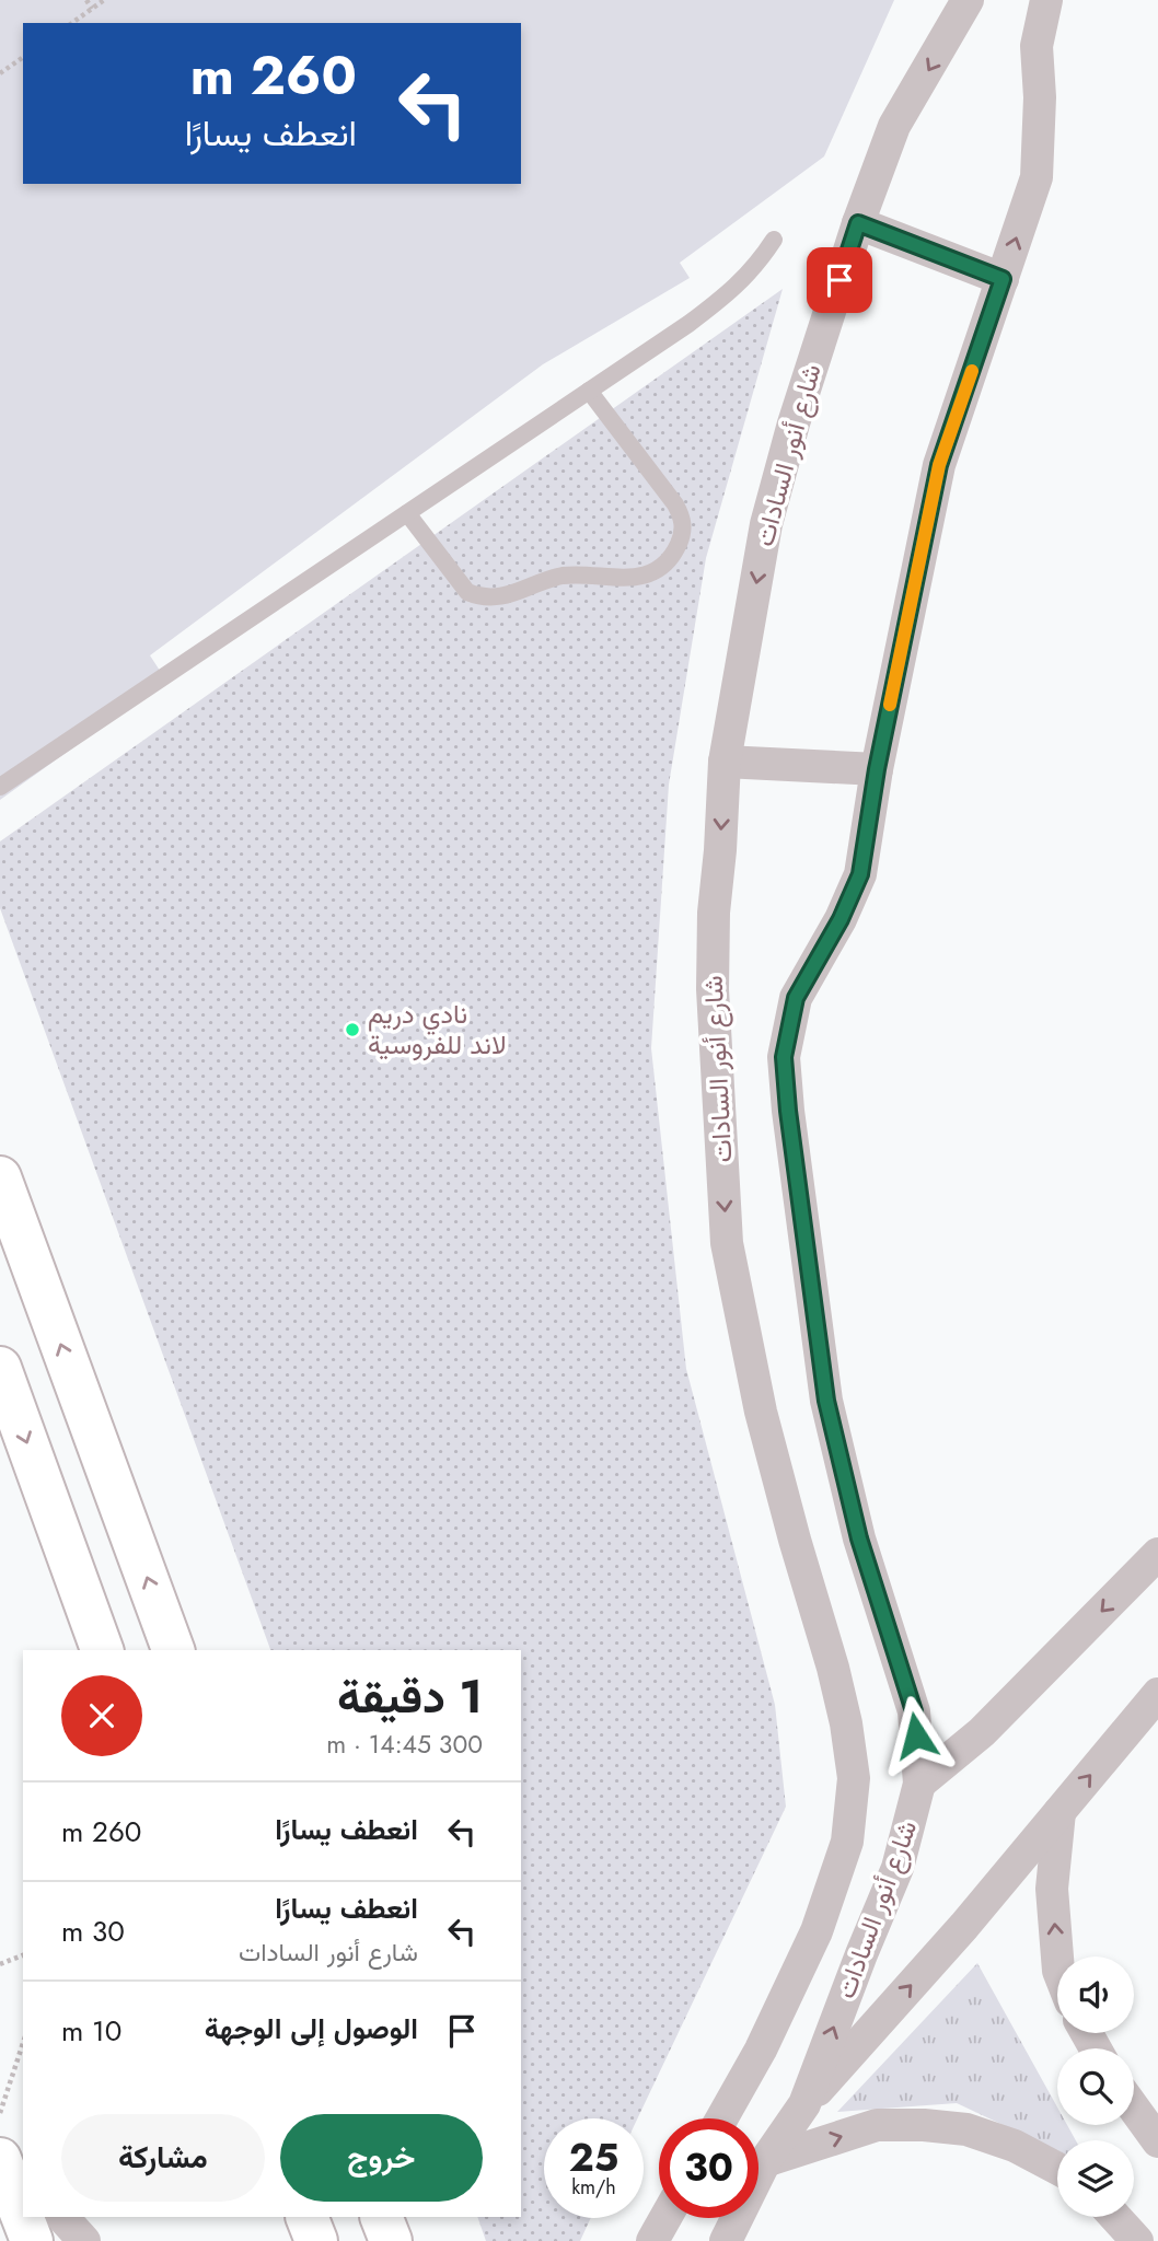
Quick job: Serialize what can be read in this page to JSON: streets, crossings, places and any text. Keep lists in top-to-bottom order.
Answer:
{
  "streets": {
    "street": ["شارع أنور السادات"]
  },
  "places": ["نادي دريم لاند للفروسية"],
  "page": {
    "turn": ["260 m", "انعطف يسارًا"],
    "heading": ["1 دقيقة", "300 m · 14:45"],
    "list": [
      {
        "name": "انعطف يسارًا",
        "value": "260 m"
      },
      {
        "name": "انعطف يسارًا",
        "note": "شارع أنور السادات",
        "value": "30 m"
      },
      {
        "name": "الوصول إلى الوجهة",
        "value": "10 m"
      }
    ],
    "buttons": ["خروج", "مشاركة"],
    "speed": "25 km/h",
    "limit": "30"
  }
}
